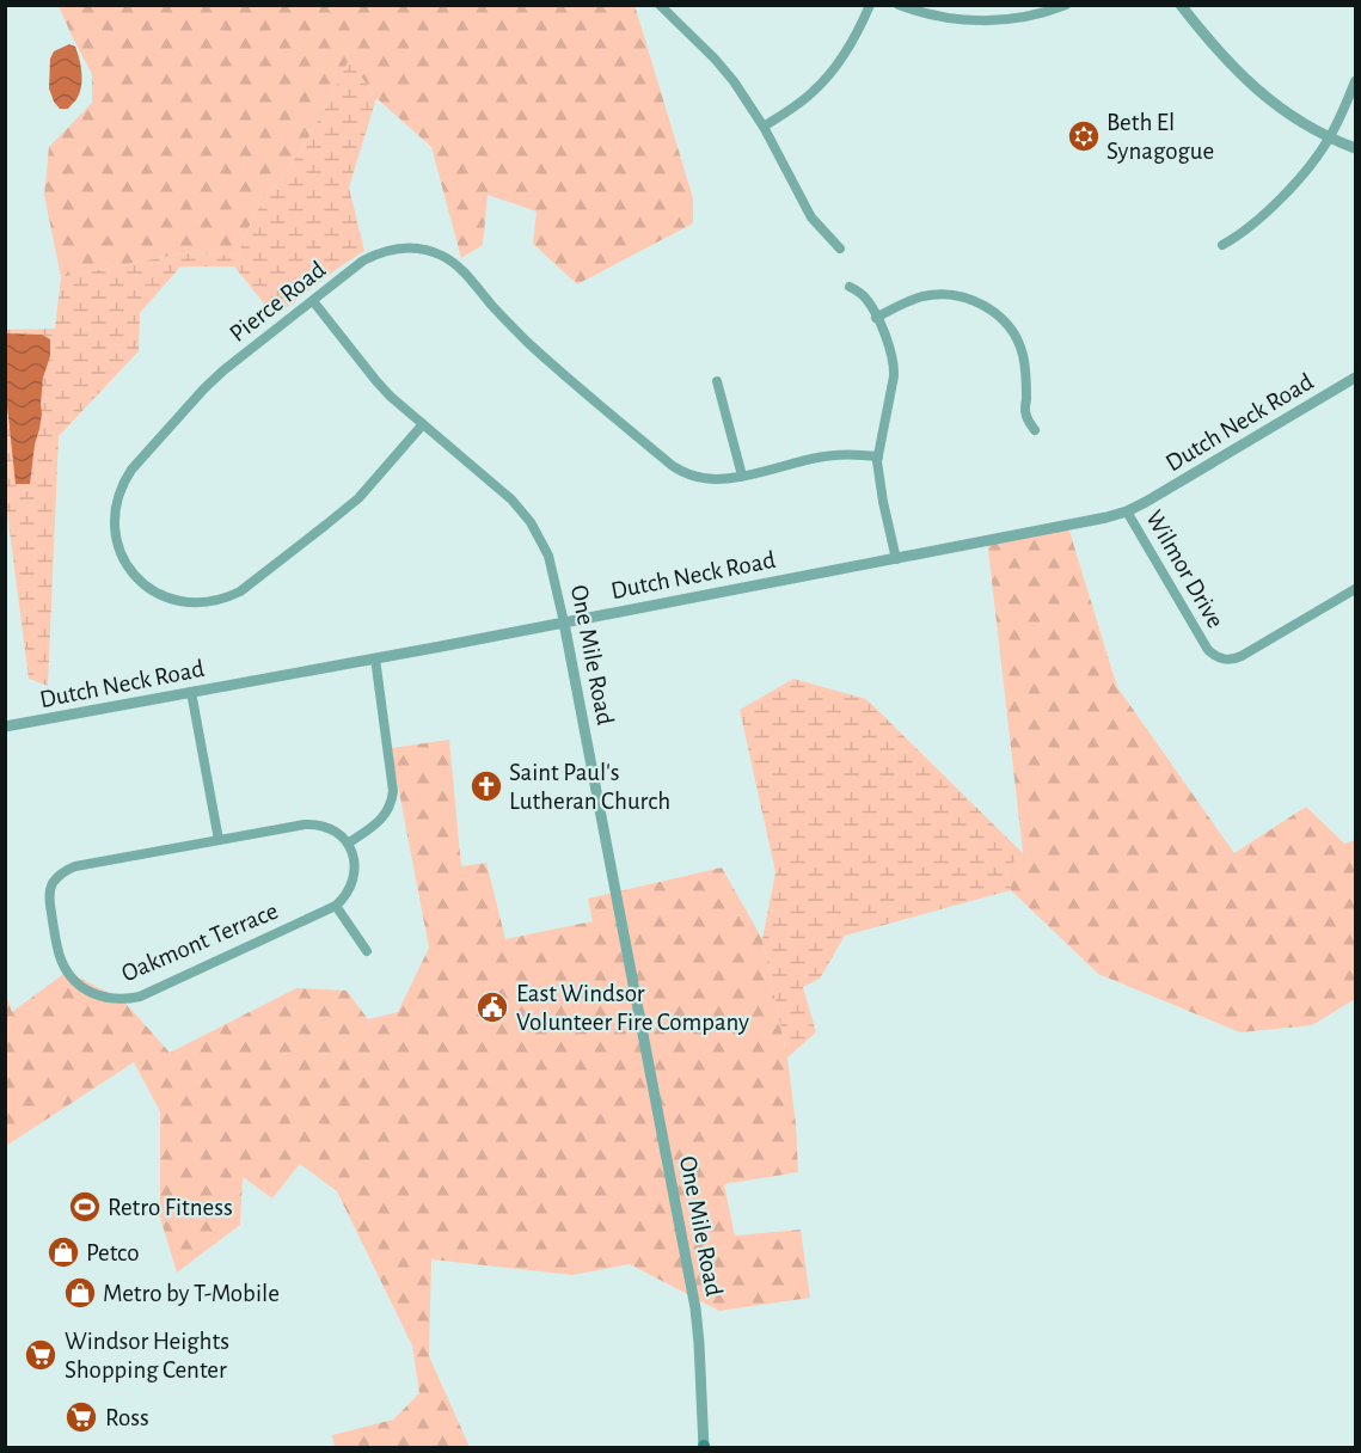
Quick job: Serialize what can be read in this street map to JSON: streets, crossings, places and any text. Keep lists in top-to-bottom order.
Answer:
{
  "streets": {
    "street": [
      "Pierce Road",
      "Dutch Neck Road",
      "Wilmor Drive",
      "One Mile Road",
      "Oakmont Terrace"
    ]
  },
  "crossings": [
    ["Pierce Road", "One Mile Road"],
    ["Dutch Neck Road", "Wilmor Drive"],
    ["Dutch Neck Road", "One Mile Road"]
  ],
  "places": {
    "synagogue": ["Beth El Synagogue"],
    "church": ["Saint Paul's Lutheran Church"],
    "public building": ["East Windsor Volunteer Fire Company"],
    "sports": ["Retro Fitness"],
    "shop": ["Petco", "Metro by T-Mobile"],
    "supermarket": ["Windsor Heights Shopping Center", "Ross"]
  }
}
